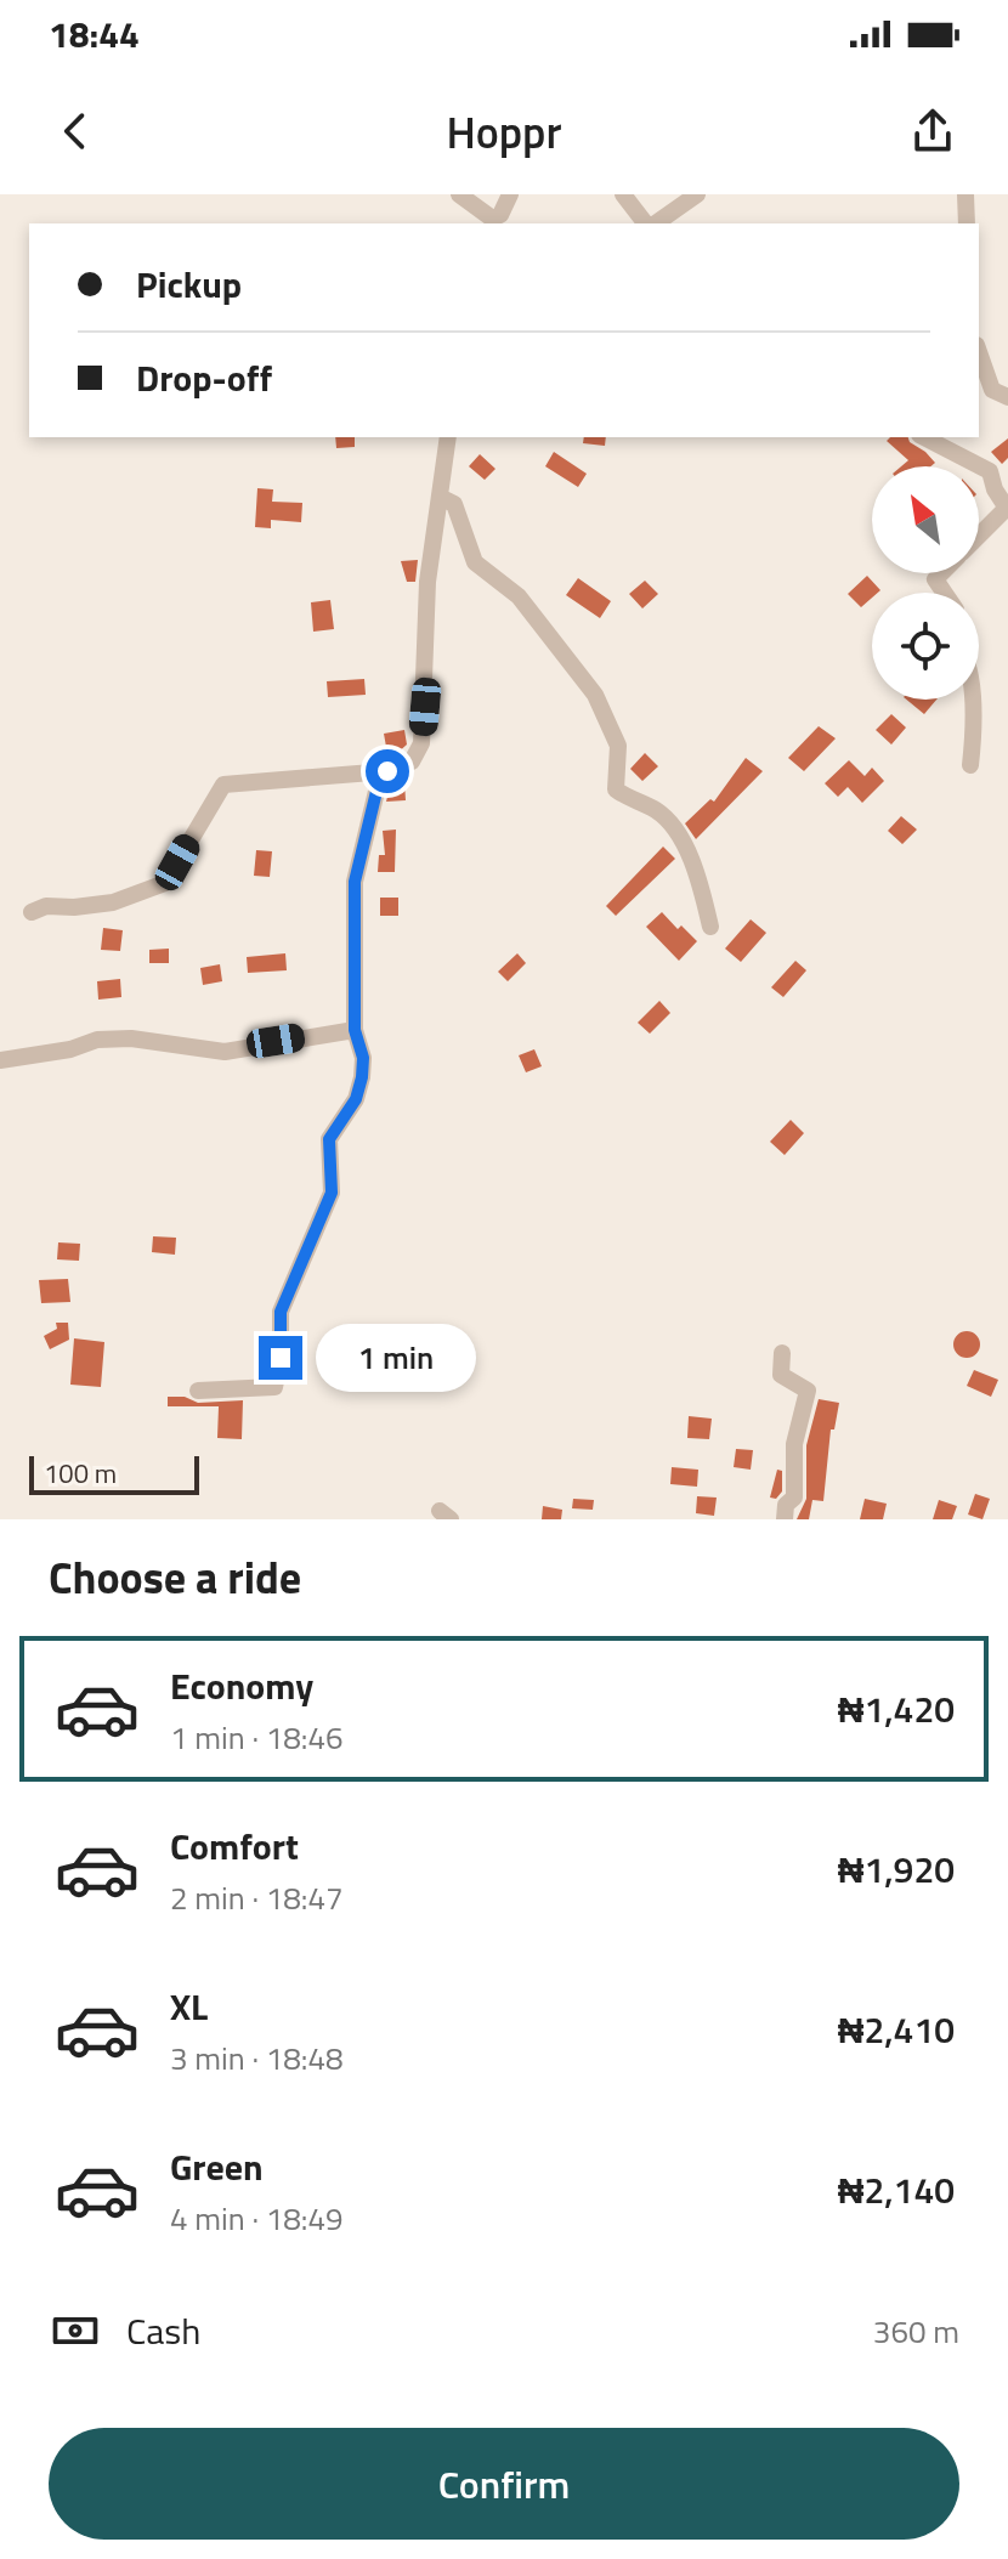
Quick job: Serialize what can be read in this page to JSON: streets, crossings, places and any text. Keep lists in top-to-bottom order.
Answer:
{
  "scale_bar": "100 m",
  "north": "top left",
  "page": {
    "status": "18:44",
    "header": "Hoppr",
    "banner": ["Pickup", "Drop-off"],
    "bubble": "1 min",
    "scale": "100 m",
    "heading": "Choose a ride",
    "list": [
      {
        "name": "Economy",
        "note": "1 min · 18:46",
        "value": "₦1,420"
      },
      {
        "name": "Comfort",
        "note": "2 min · 18:47",
        "value": "₦1,920"
      },
      {
        "name": "XL",
        "note": "3 min · 18:48",
        "value": "₦2,410"
      },
      {
        "name": "Green",
        "note": "4 min · 18:49",
        "value": "₦2,140"
      }
    ],
    "pay": ["Cash", "360 m"],
    "buttons": "Confirm"
  }
}
